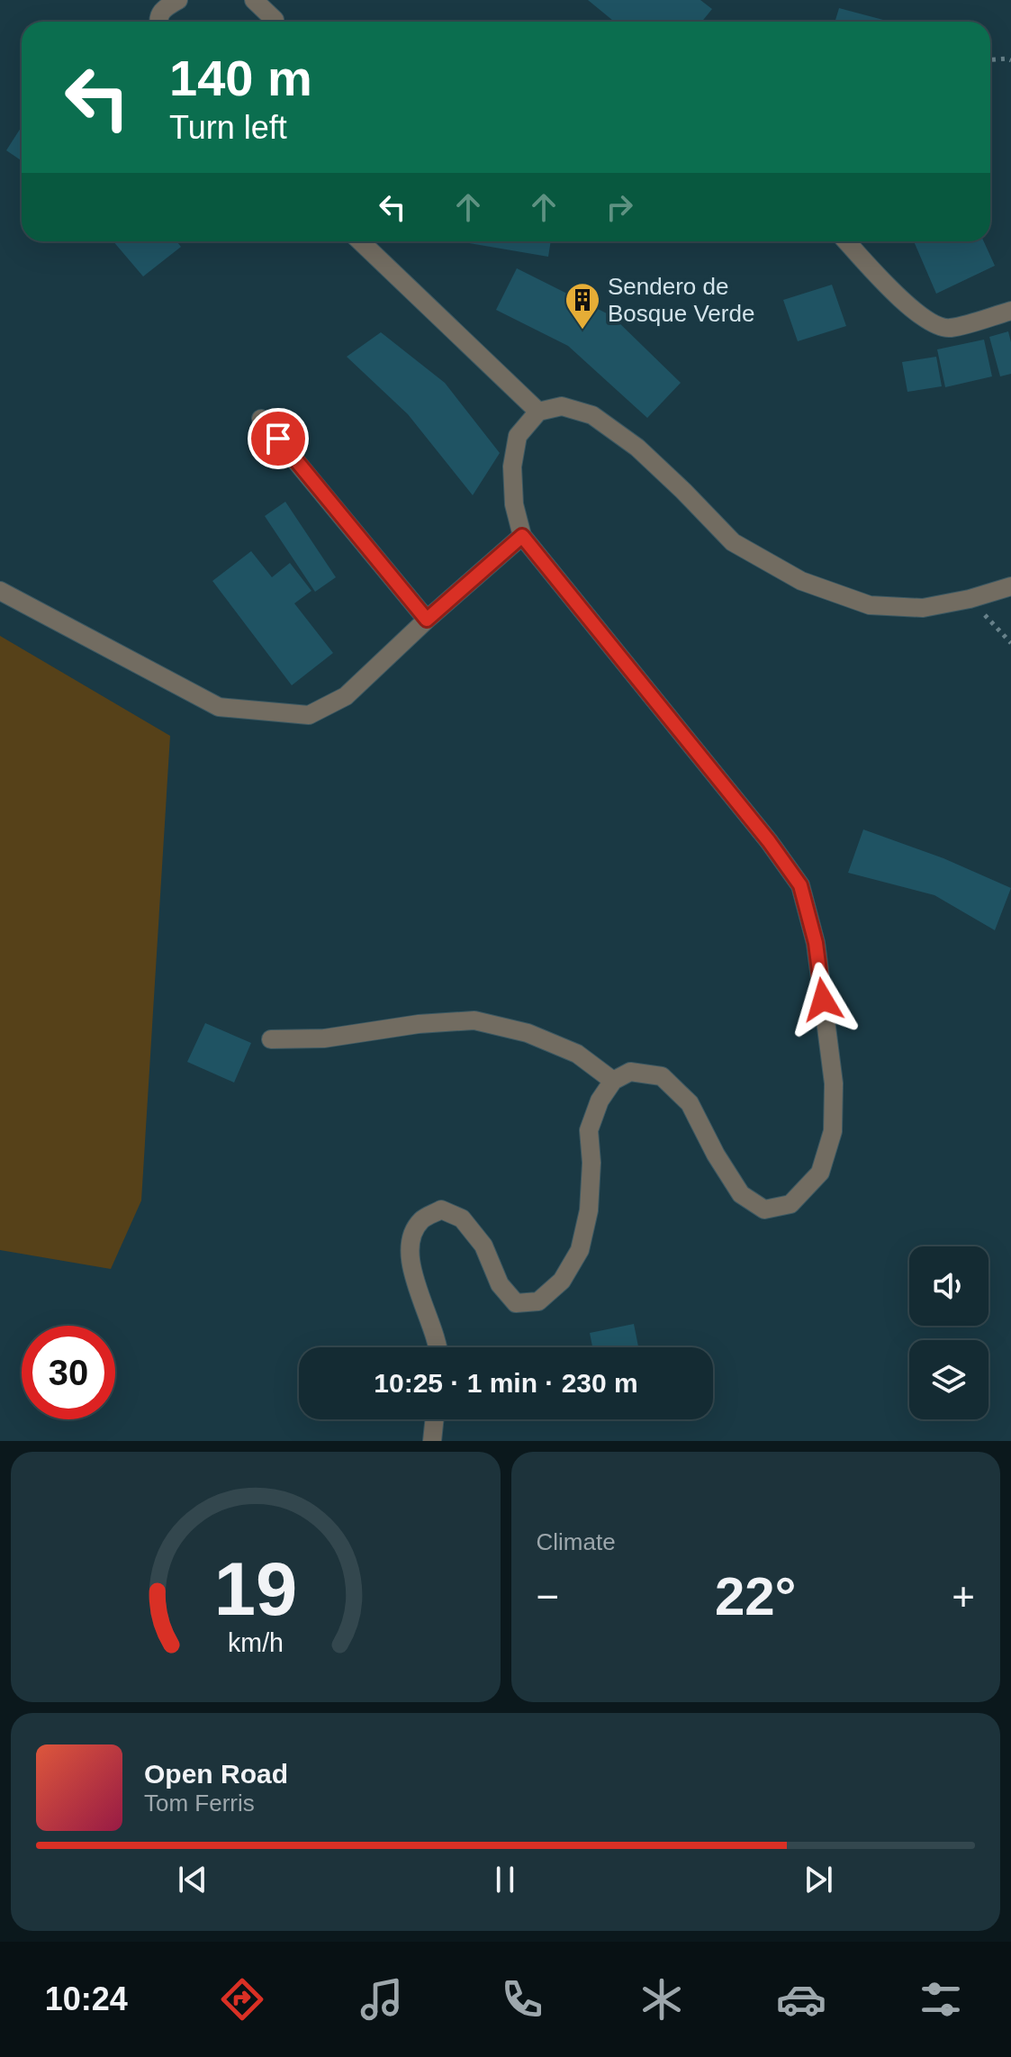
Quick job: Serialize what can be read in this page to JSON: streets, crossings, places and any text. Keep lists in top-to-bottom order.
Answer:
{
  "places": {
    "building": ["Sendero de Bosque Verde"]
  },
  "page": {
    "turn": ["140 m", "Turn left"],
    "limit": "30",
    "trip": "10:25 · 1 min · 230 m",
    "tile": "Climate",
    "heat": ["−", "22°", "+"],
    "song": ["Open Road", "Tom Ferris"],
    "tabs": "10:24",
    "gauge": ["19", "km/h"]
  }
}
